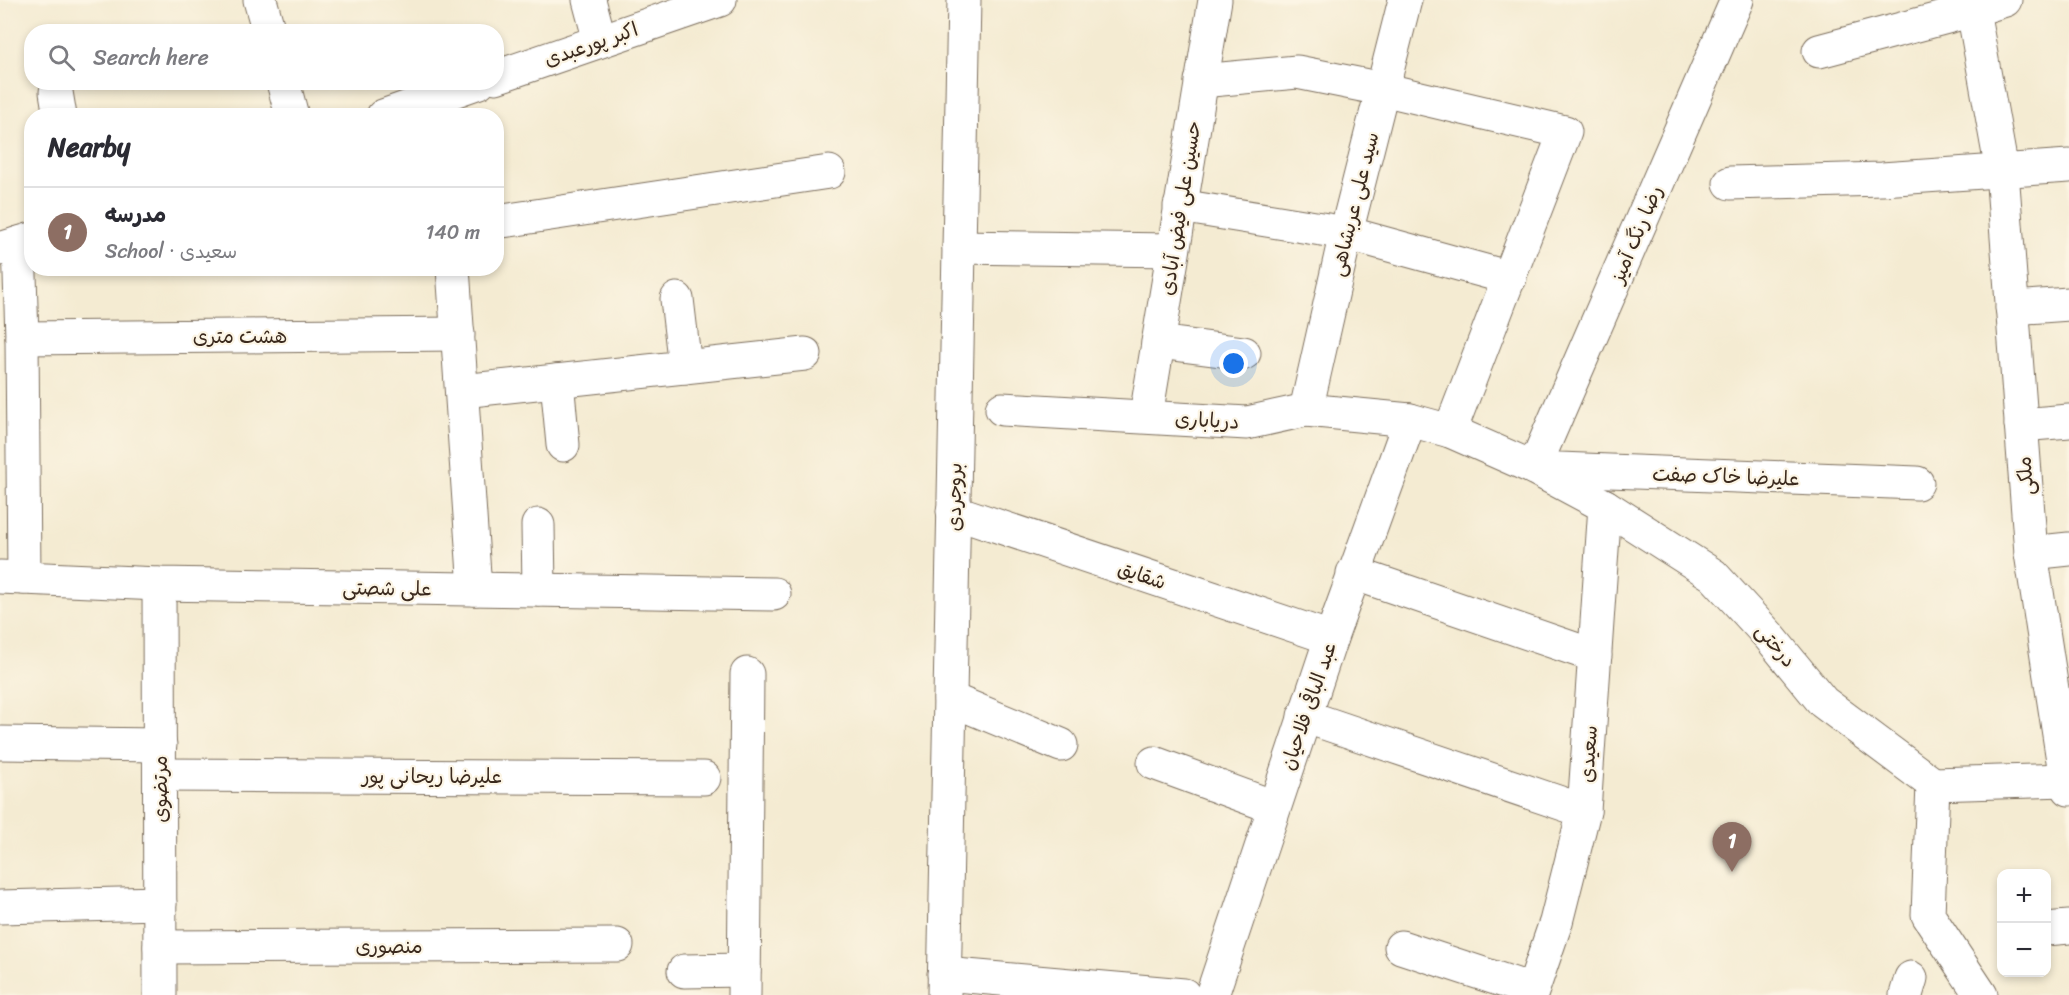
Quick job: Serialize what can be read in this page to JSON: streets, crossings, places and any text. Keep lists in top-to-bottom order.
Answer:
{
  "streets": {
    "street": [
      "اکبر پورعبدی",
      "سید علی عربشاهی",
      "حسین علی فیض آبادی",
      "رضا رنگ آمیز",
      "هشت متری",
      "دریاباری",
      "علیرضا خاک صفت",
      "ملکی",
      "بروجردی",
      "شقایق",
      "علی شصتی",
      "درختی",
      "عبد الباقی فلاحیان",
      "سعیدی",
      "علیرضا ریحانی پور",
      "مرتضوی",
      "منصوری"
    ]
  },
  "crossings": [
    ["سید علی عربشاهی", "دریاباری"],
    ["حسین علی فیض آبادی", "دریاباری"],
    ["رضا رنگ آمیز", "علیرضا خاک صفت"],
    ["رضا رنگ آمیز", "درختی"],
    ["دریاباری", "درختی"],
    ["دریاباری", "عبد الباقی فلاحیان"],
    ["علیرضا خاک صفت", "درختی"],
    ["بروجردی", "شقایق"],
    ["شقایق", "عبد الباقی فلاحیان"],
    ["علی شصتی", "مرتضوی"],
    ["درختی", "عبد الباقی فلاحیان"],
    ["درختی", "سعیدی"],
    ["علیرضا ریحانی پور", "مرتضوی"],
    ["مرتضوی", "منصوری"]
  ],
  "page": {
    "search": "Search here",
    "heading": "Nearby",
    "list": [
      {
        "mark": "1",
        "name": "مدرسه",
        "note": "School · سعیدی",
        "value": "140 m"
      }
    ],
    "pins": "1",
    "map_buttons": ["+", "−"]
  }
}
